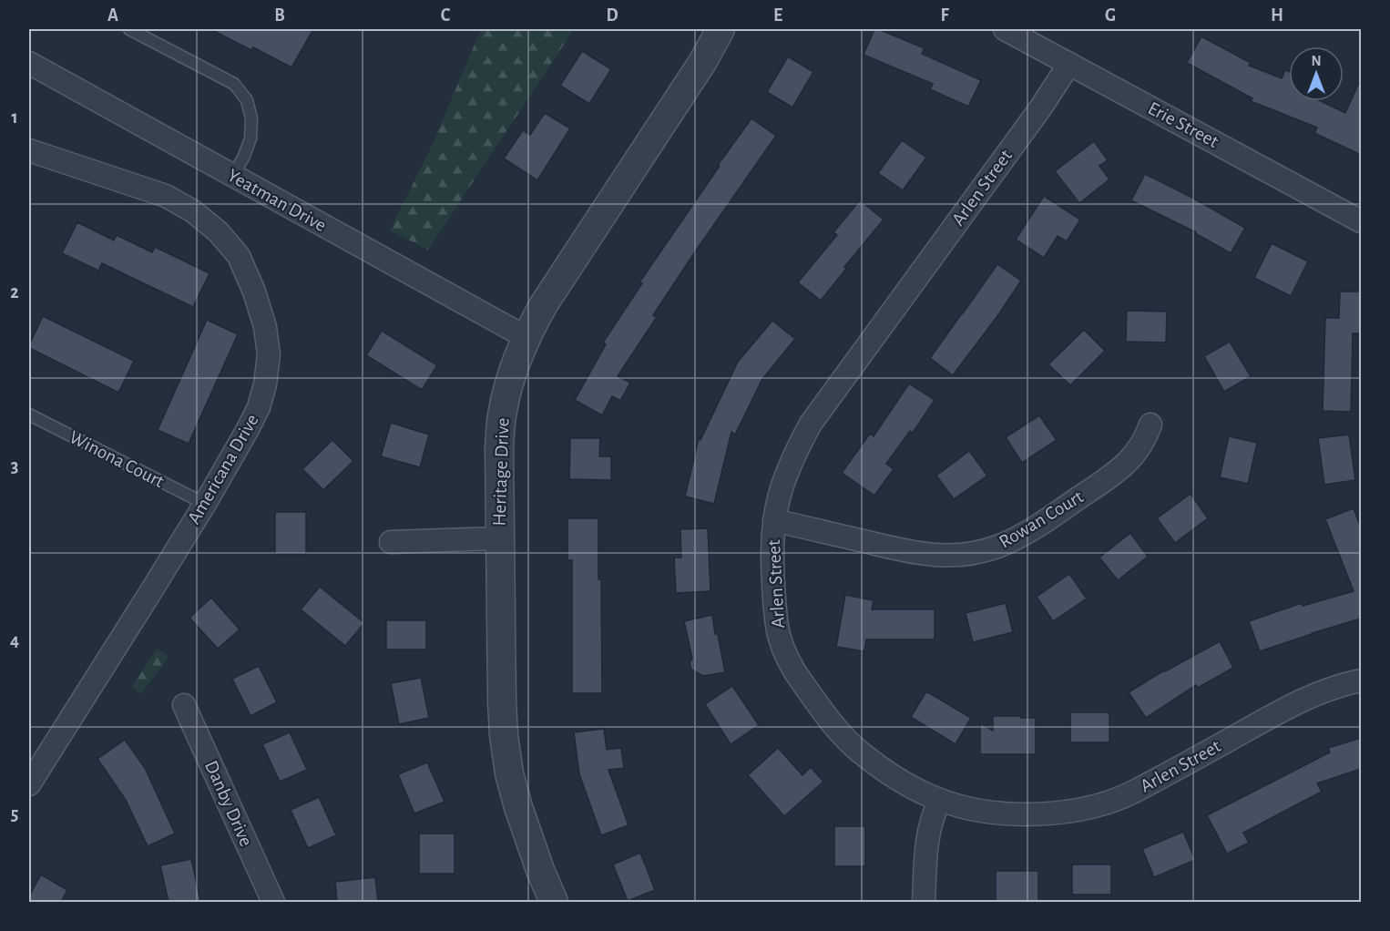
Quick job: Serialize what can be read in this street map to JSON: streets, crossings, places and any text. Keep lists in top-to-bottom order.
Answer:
{
  "streets": {
    "street": [
      "Erie Street",
      "Arlen Street",
      "Yeatman Drive",
      "Americana Drive",
      "Heritage Drive",
      "Rowan Court",
      "Danby Drive"
    ],
    "lane": ["Winona Court"]
  },
  "crossings": [
    ["Erie Street", "Arlen Street"],
    ["Arlen Street", "Rowan Court"],
    ["Yeatman Drive", "Heritage Drive"],
    ["Winona Court", "Americana Drive"]
  ],
  "north": "top",
  "grid": {
    "columns": [
      "A",
      "B",
      "C",
      "D",
      "E",
      "F",
      "G",
      "H"
    ],
    "rows": [
      "1",
      "2",
      "3",
      "4",
      "5"
    ]
  }
}
